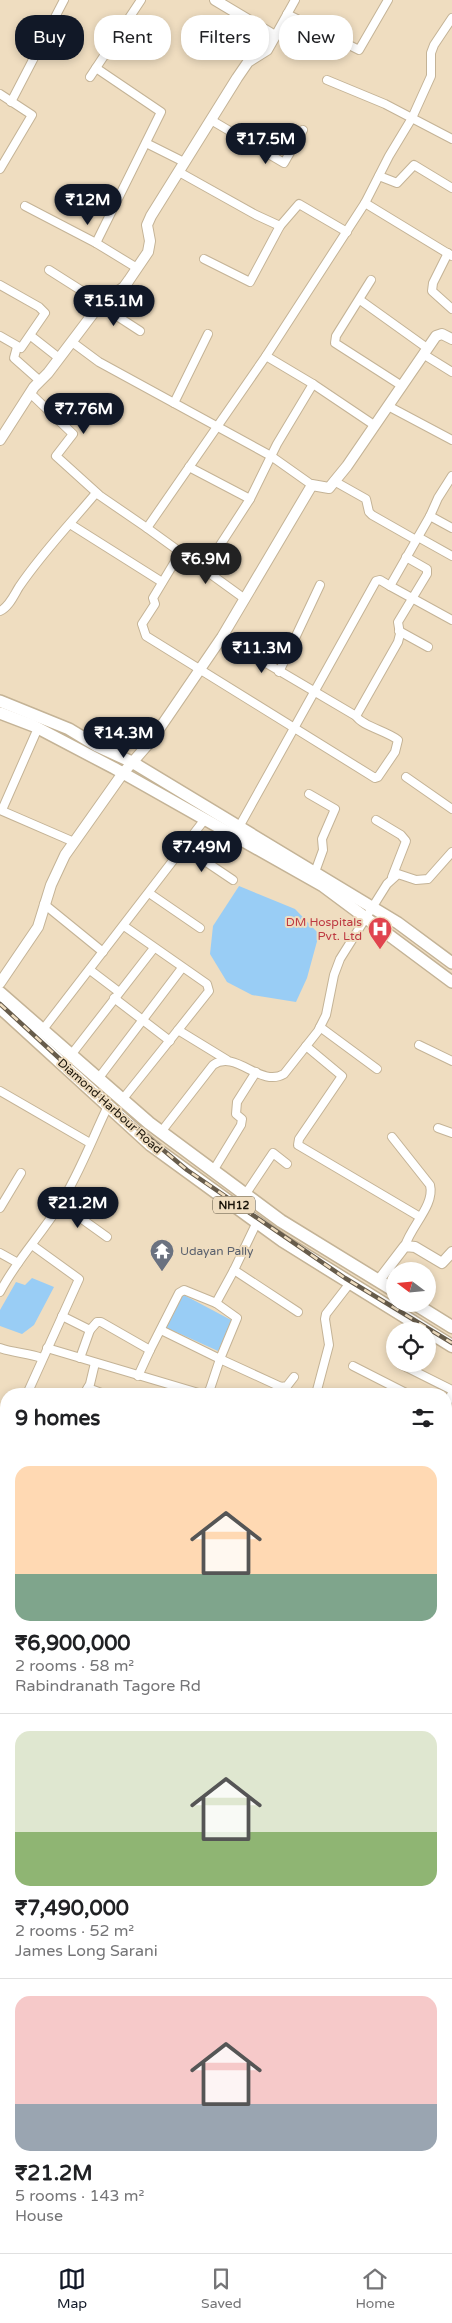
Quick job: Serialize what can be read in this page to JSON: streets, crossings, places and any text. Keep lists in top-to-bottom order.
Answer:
{
  "streets": {
    "highway": ["Diamond Harbour Road", "NH12"]
  },
  "places": {
    "hospital": ["DM Hospitals Pvt. Ltd"],
    "temple": ["Udayan Pally"]
  },
  "north": "left",
  "page": {
    "chip": [
      "Buy",
      "Rent",
      "Filters",
      "New"
    ],
    "price": [
      "₹17.5M",
      "₹12M",
      "₹15.1M",
      "₹7.76M",
      "₹6.9M",
      "₹11.3M",
      "₹14.3M",
      "₹7.49M",
      "₹21.2M"
    ],
    "heading": "9 homes",
    "list": [
      {
        "name": "₹6,900,000",
        "note": "2 rooms · 58 m² · Rabindranath Tagore Rd"
      },
      {
        "name": "₹7,490,000",
        "note": "2 rooms · 52 m² · James Long Sarani"
      },
      {
        "name": "₹21.2M",
        "note": "5 rooms · 143 m² · House"
      }
    ],
    "tabs": ["Map", "Saved", "Home"]
  }
}
